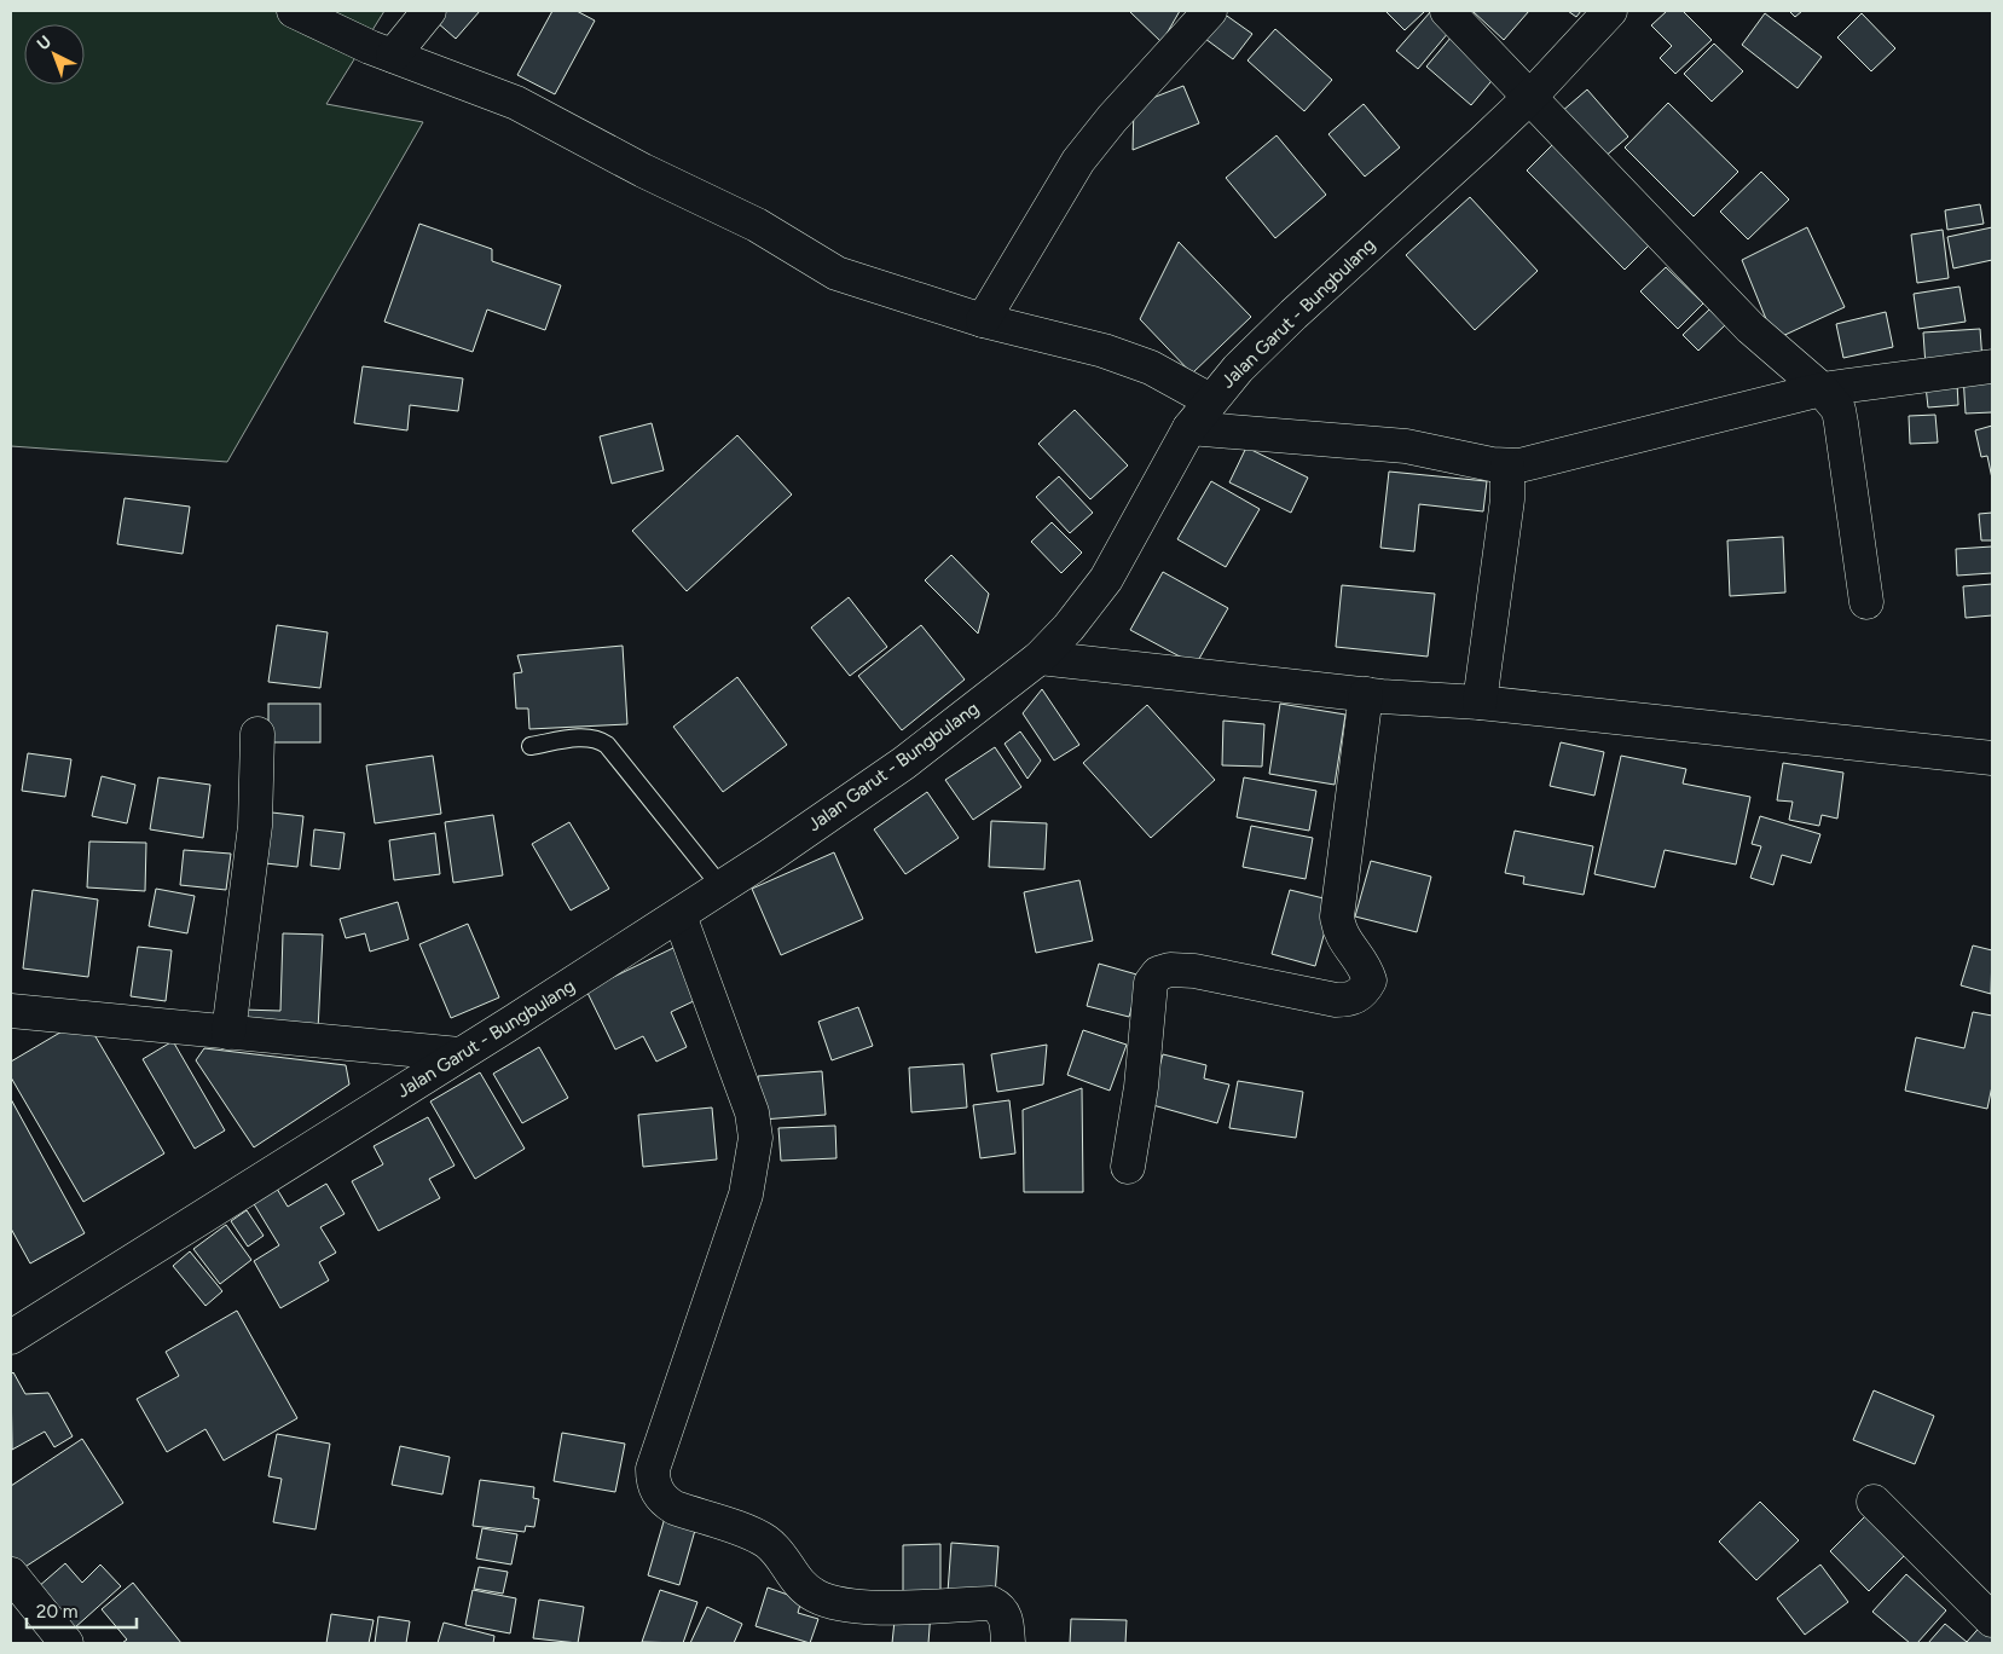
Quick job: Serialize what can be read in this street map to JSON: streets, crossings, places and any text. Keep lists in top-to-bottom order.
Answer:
{
  "streets": {
    "street": ["Jalan Garut - Bungbulang"]
  },
  "scale_bar": "20 m",
  "north": "top left"
}
